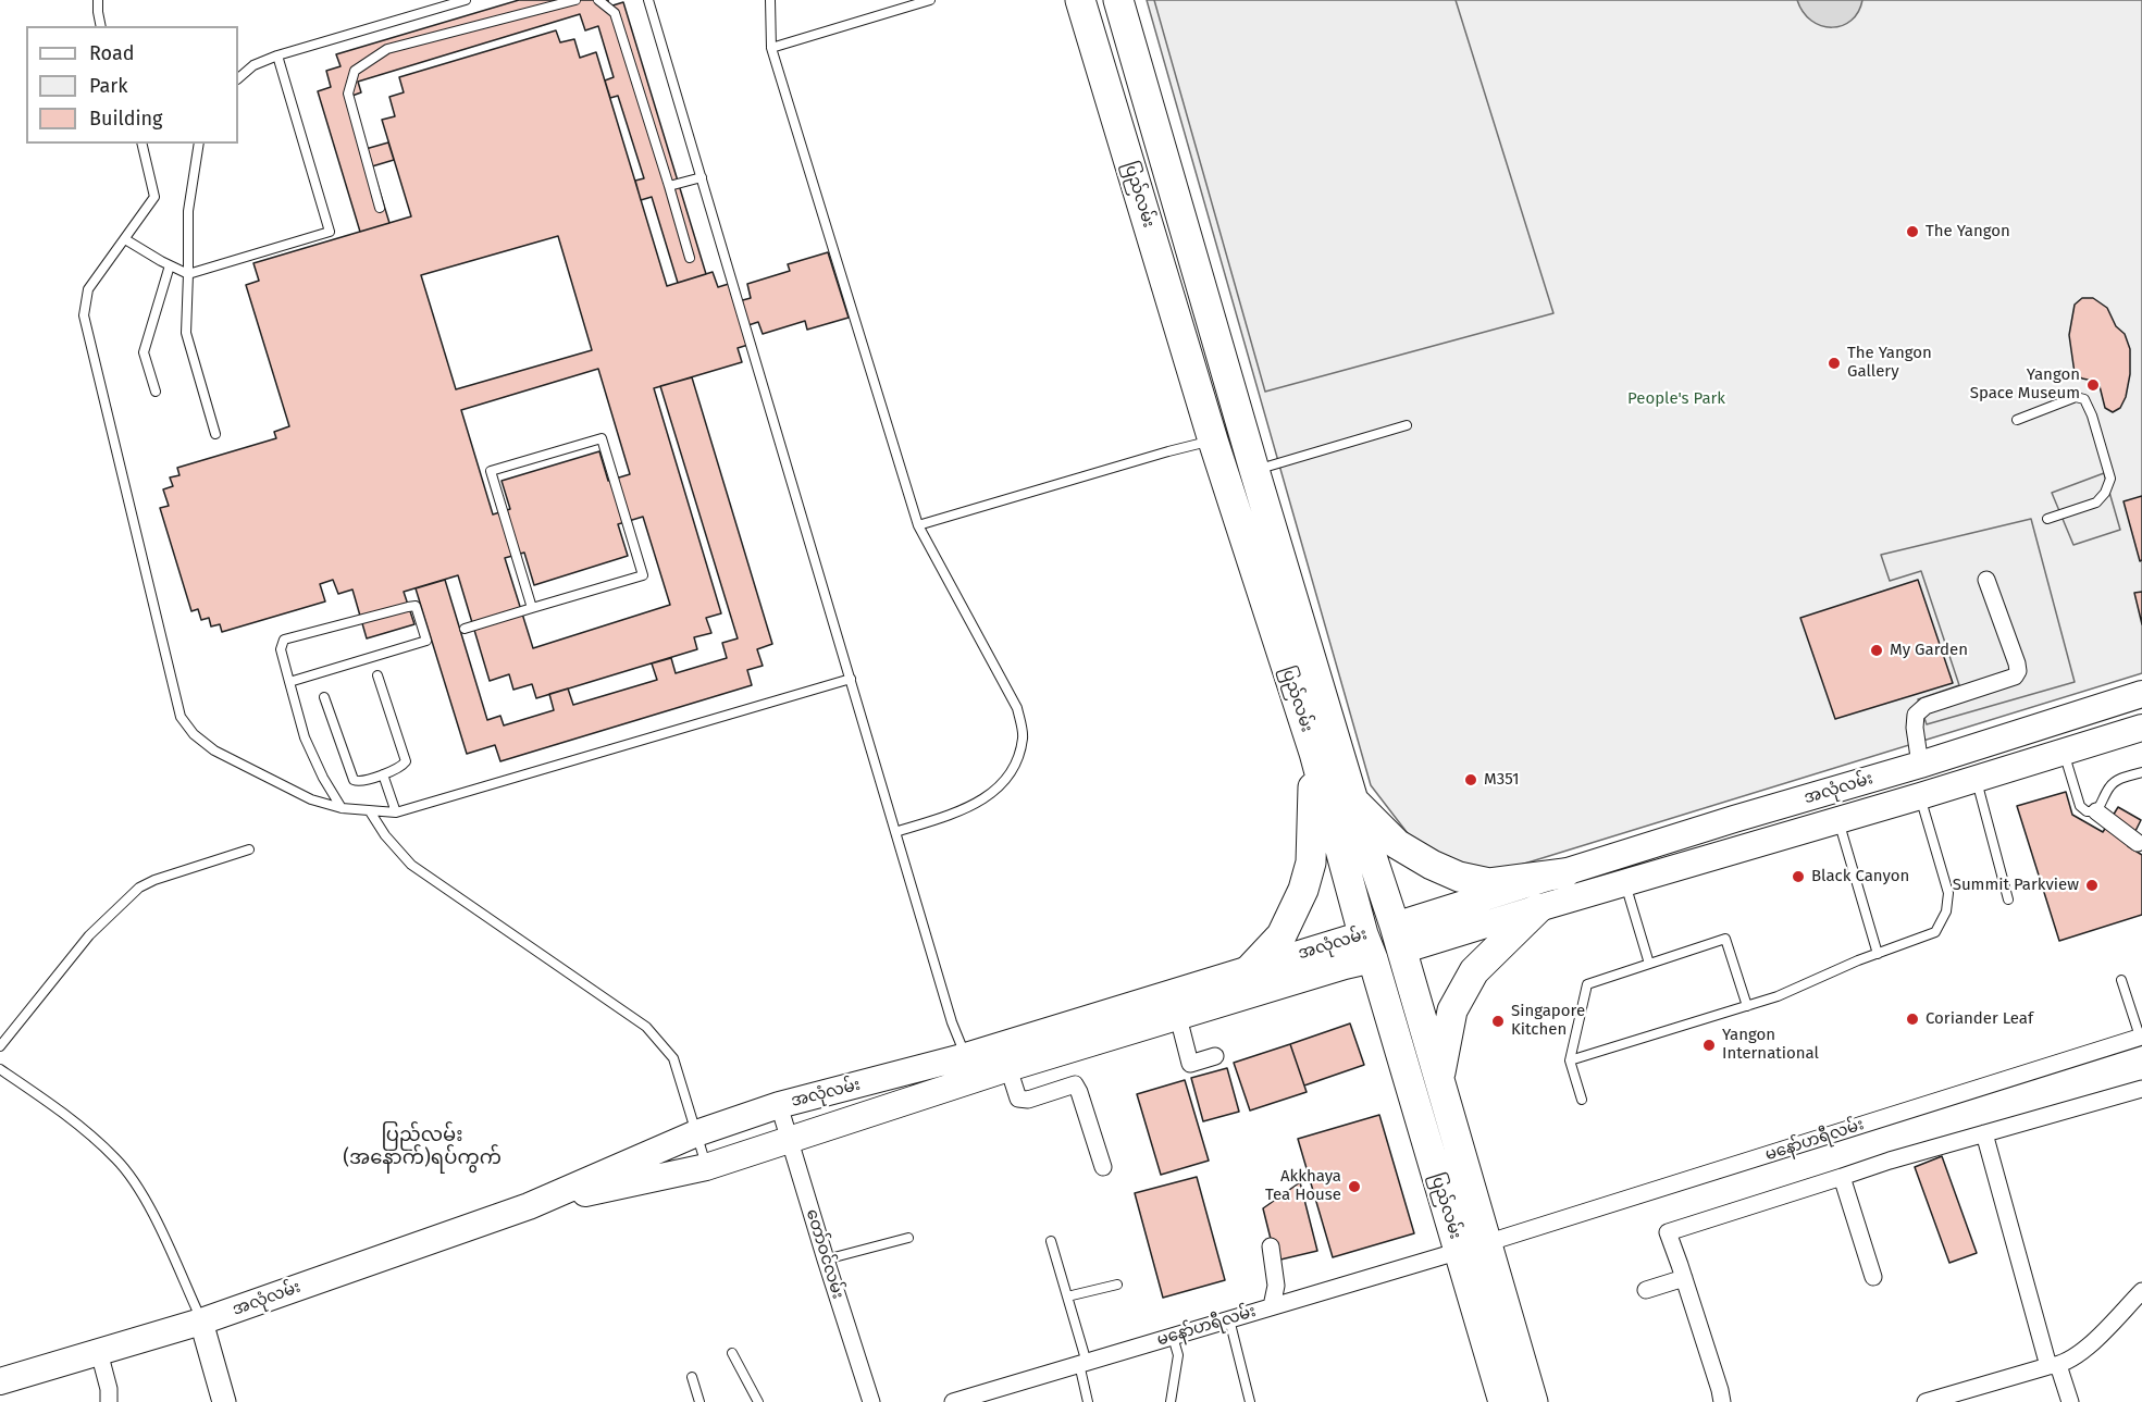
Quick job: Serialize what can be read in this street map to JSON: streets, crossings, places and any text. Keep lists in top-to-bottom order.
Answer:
{
  "streets": {
    "highway": ["ပြည်လမ်း", "အလုံလမ်း"],
    "street": ["မနော်ဟရီလမ်း", "တော်ဝင်လမ်း"]
  },
  "crossings": [
    ["ပြည်လမ်း", "အလုံလမ်း"],
    ["ပြည်လမ်း", "မနော်ဟရီလမ်း"],
    ["အလုံလမ်း", "တော်ဝင်လမ်း"]
  ],
  "districts": ["ပြည်လမ်း (အနောက်)ရပ်ကွက်"],
  "parks": ["People's Park"],
  "places": [
    "The Yangon",
    "The Yangon Gallery",
    "Yangon Space Museum",
    "My Garden",
    "M351",
    "Black Canyon",
    "Summit Parkview",
    "Coriander Leaf",
    "Singapore Kitchen",
    "Yangon International",
    "Akkhaya Tea House"
  ],
  "legend": ["Road", "Park", "Building"]
}
